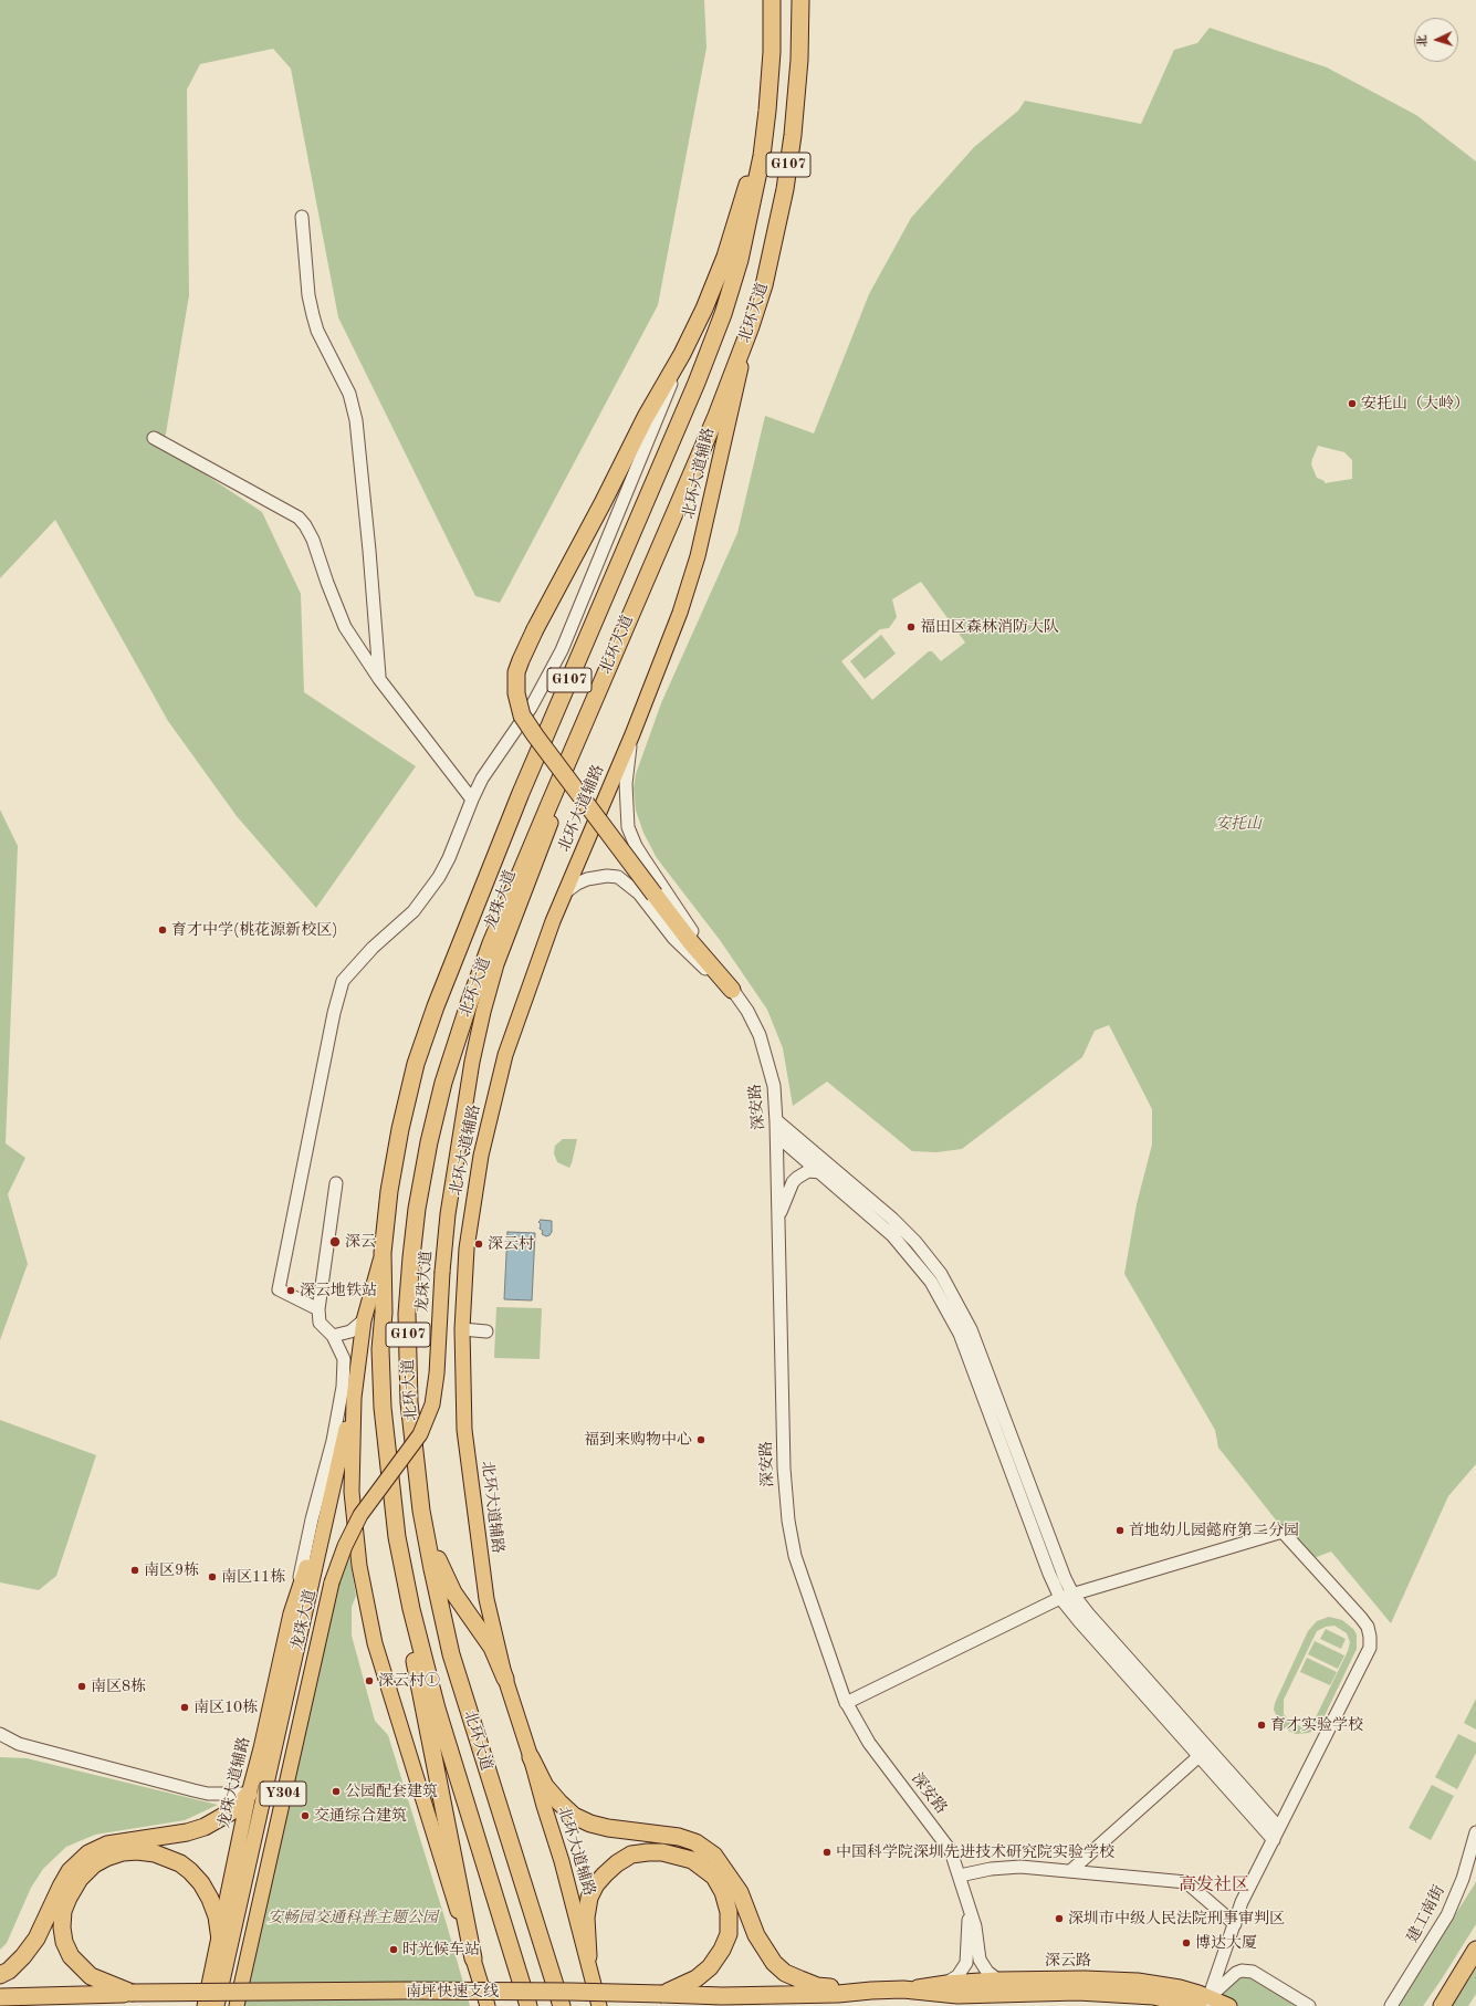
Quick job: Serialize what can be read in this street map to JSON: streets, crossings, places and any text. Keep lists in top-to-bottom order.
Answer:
{
  "streets": {
    "highway": ["G107", "北环大道", "南坪快速支线"],
    "main road": [
      "北环大道辅路",
      "龙珠大道",
      "龙珠大道辅路",
      "Y304",
      "深云路"
    ],
    "street": ["深安路", "建工南街"]
  },
  "crossings": [
    ["北环大道", "北环大道辅路"],
    ["北环大道", "龙珠大道"],
    ["龙珠大道", "龙珠大道辅路"],
    ["深安路", "深云路"],
    ["深云路", "南坪快速支线"]
  ],
  "districts": ["高发社区"],
  "parks": ["安托山", "安畅园交通科普主题公园"],
  "places": [
    "安托山（大岭）",
    "福田区森林消防大队",
    "育才中学(桃花源新校区)",
    "深云",
    "深云村",
    "深云地铁站",
    "福到来购物中心",
    "首地幼儿园懿府第二分园",
    "南区9栋",
    "南区11栋",
    "深云村①",
    "南区8栋",
    "南区10栋",
    "育才实验学校",
    "公园配套建筑",
    "交通综合建筑",
    "中国科学院深圳先进技术研究院实验学校",
    "深圳市中级人民法院刑事审判区",
    "博达大厦",
    "时光候车站"
  ],
  "north": "left"
}
